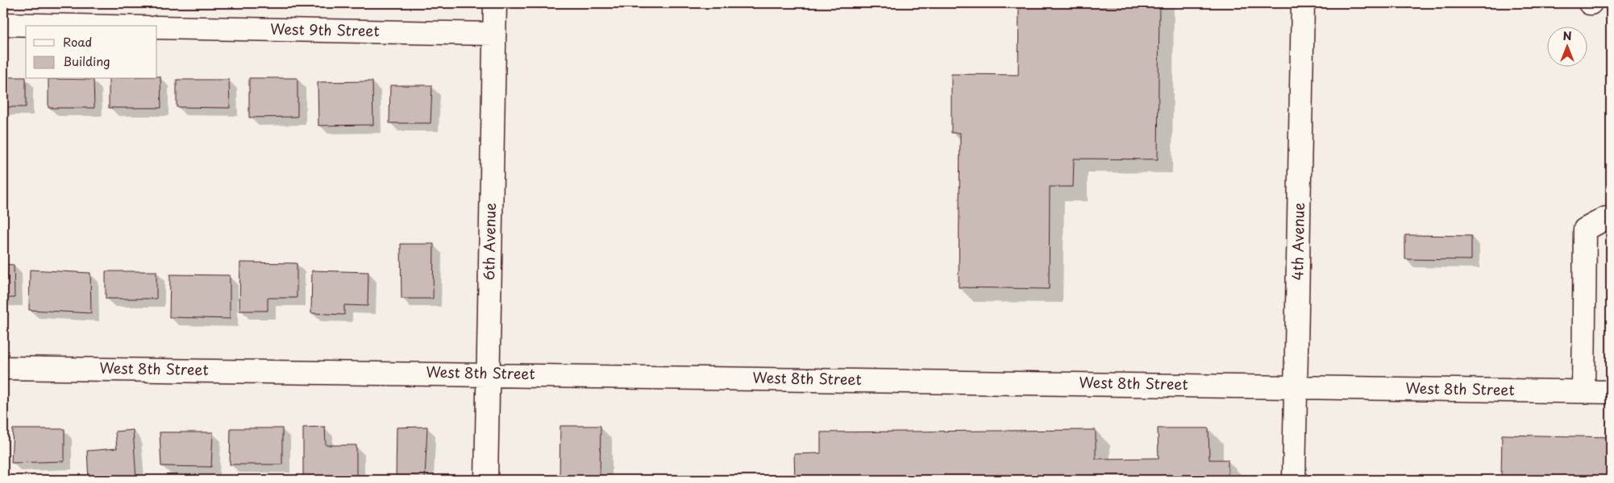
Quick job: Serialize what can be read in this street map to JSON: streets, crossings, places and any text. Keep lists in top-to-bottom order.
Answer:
{
  "streets": {
    "street": [
      "West 9th Street",
      "6th Avenue",
      "4th Avenue",
      "West 8th Street"
    ]
  },
  "crossings": [
    ["West 9th Street", "6th Avenue"],
    ["6th Avenue", "West 8th Street"],
    ["4th Avenue", "West 8th Street"]
  ],
  "legend": ["Road", "Building"],
  "north": "top"
}
